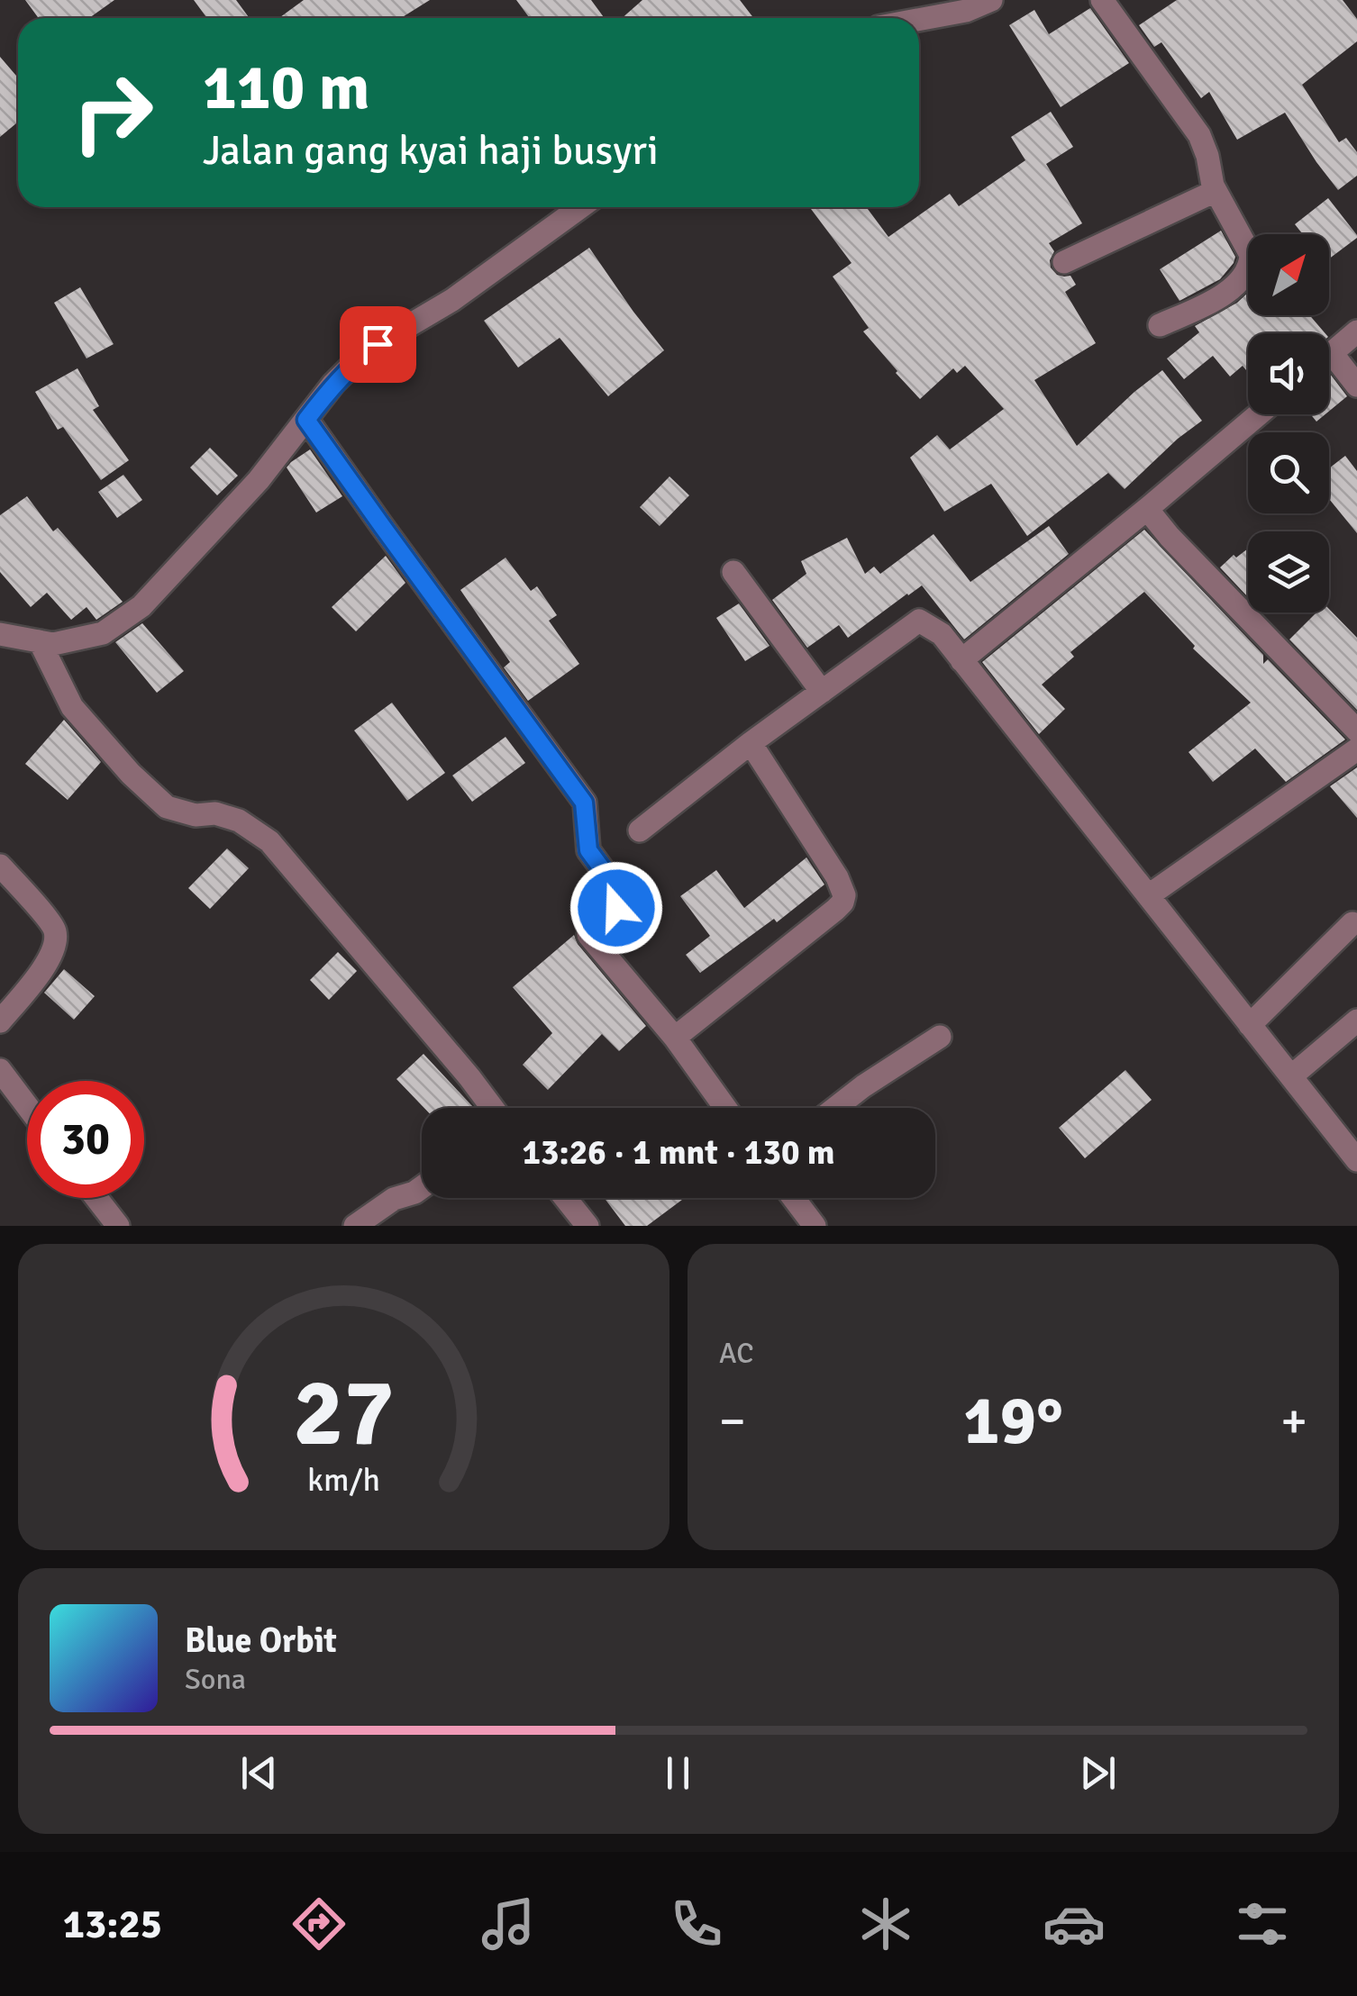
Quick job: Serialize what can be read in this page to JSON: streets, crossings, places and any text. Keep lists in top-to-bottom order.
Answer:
{
  "north": "top right",
  "page": {
    "turn": ["110 m", "Jalan gang kyai haji busyri"],
    "limit": "30",
    "trip": "13:26 · 1 mnt · 130 m",
    "tile": "AC",
    "heat": ["−", "19°", "+"],
    "song": ["Blue Orbit", "Sona"],
    "tabs": "13:25",
    "gauge": ["27", "km/h"]
  }
}
